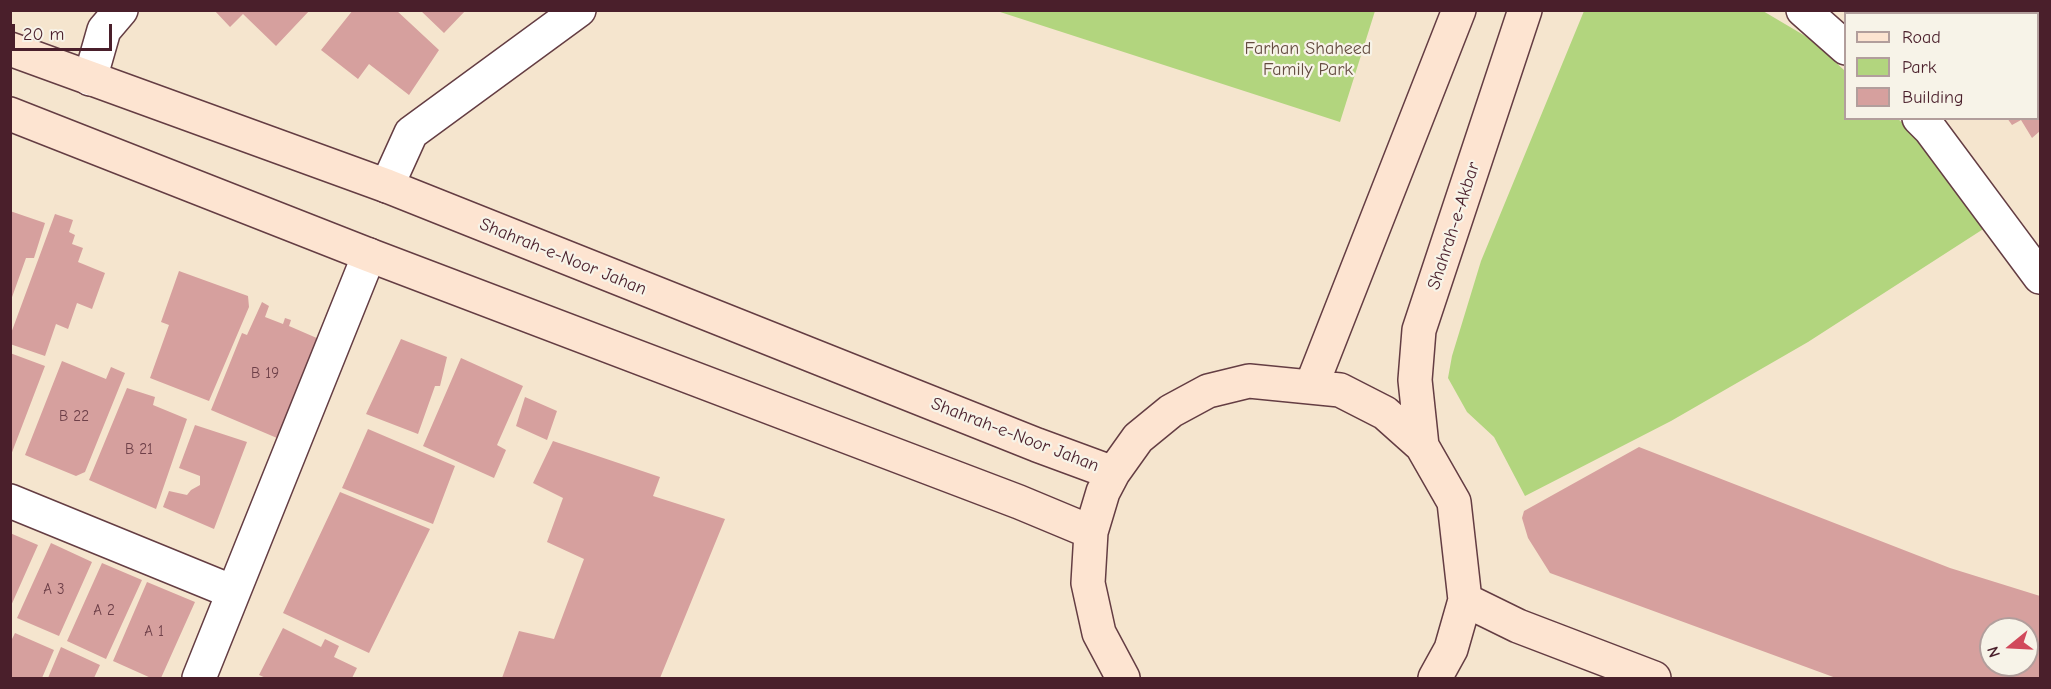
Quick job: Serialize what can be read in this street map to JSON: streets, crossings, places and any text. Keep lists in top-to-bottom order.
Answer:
{
  "streets": {
    "main road": ["Shahrah-e-Akbar", "Shahrah-e-Noor Jahan"]
  },
  "parks": ["Farhan Shaheed Family Park"],
  "house_numbers": [
    "B 19",
    "B 22",
    "B 21",
    "A 3",
    "A 2",
    "A 1"
  ],
  "legend": ["Road", "Park", "Building"],
  "scale_bar": "20 m",
  "north": "left"
}
